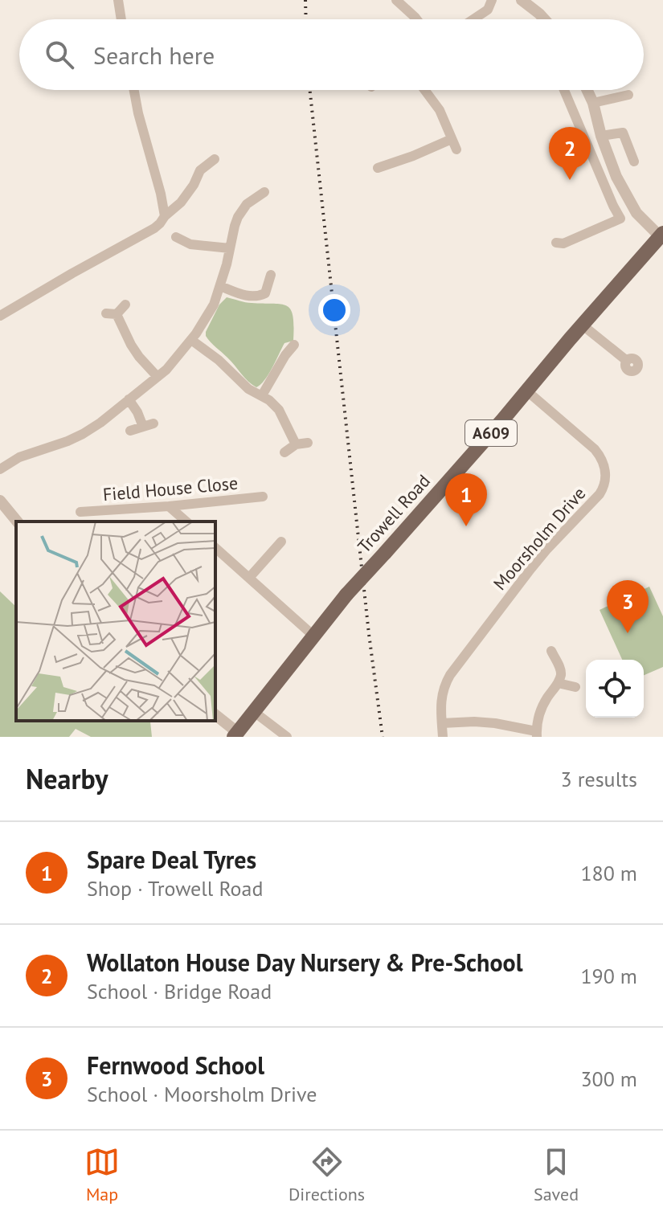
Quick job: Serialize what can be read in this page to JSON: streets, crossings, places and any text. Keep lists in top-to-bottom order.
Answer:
{
  "streets": {
    "main road": ["A609", "Trowell Road"],
    "street": ["Field House Close", "Moorsholm Drive"]
  },
  "crossings": [
    ["Trowell Road", "Moorsholm Drive"]
  ],
  "page": {
    "search": "Search here",
    "pins": ["2", "1", "3"],
    "heading": ["Nearby", "3 results"],
    "list": [
      {
        "mark": "1",
        "name": "Spare Deal Tyres",
        "note": "Shop · Trowell Road",
        "value": "180 m"
      },
      {
        "mark": "2",
        "name": "Wollaton House Day Nursery & Pre-School",
        "note": "School · Bridge Road",
        "value": "190 m"
      },
      {
        "mark": "3",
        "name": "Fernwood School",
        "note": "School · Moorsholm Drive",
        "value": "300 m"
      }
    ],
    "nav": ["Map", "Directions", "Saved"]
  }
}
